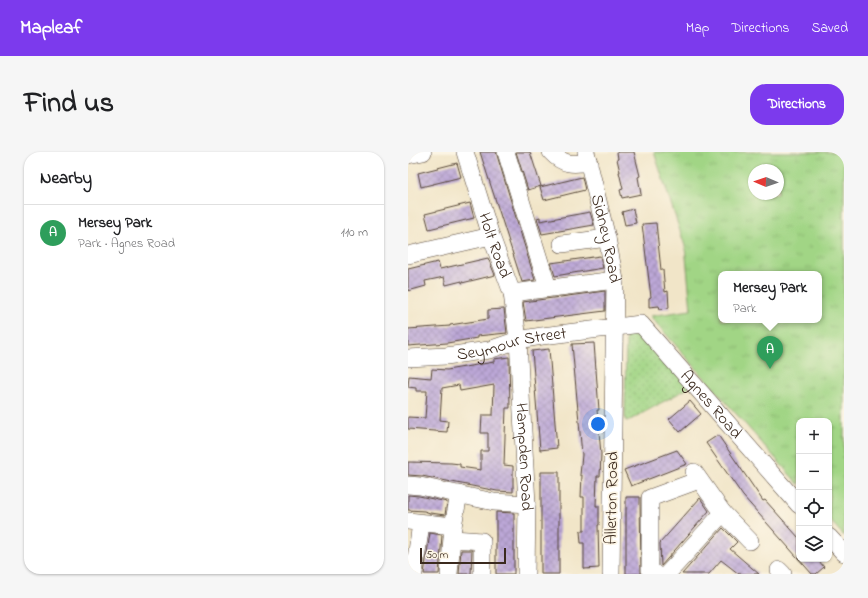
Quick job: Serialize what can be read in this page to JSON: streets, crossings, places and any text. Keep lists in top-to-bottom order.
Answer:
{
  "streets": {
    "street": [
      "Sidney Road",
      "Holt Road",
      "Seymour Street",
      "Agnes Road",
      "Hampden Road",
      "Allerton Road"
    ]
  },
  "crossings": [
    ["Sidney Road", "Seymour Street"],
    ["Sidney Road", "Agnes Road"],
    ["Sidney Road", "Allerton Road"],
    ["Holt Road", "Seymour Street"],
    ["Holt Road", "Hampden Road"],
    ["Seymour Street", "Agnes Road"],
    ["Seymour Street", "Hampden Road"],
    ["Seymour Street", "Allerton Road"],
    ["Agnes Road", "Allerton Road"]
  ],
  "scale_bar": "50 m",
  "north": "left",
  "page": {
    "header": "Mapleaf",
    "nav": ["Map", "Directions", "Saved"],
    "title": "Find us",
    "buttons": "Directions",
    "heading": "Nearby",
    "list": [
      {
        "mark": "A",
        "name": "Mersey Park",
        "note": "Park · Agnes Road",
        "value": "110 m"
      }
    ],
    "popup": ["Mersey Park", "Park"],
    "pins": "A",
    "map_buttons": ["+", "−"],
    "scale": "50 m"
  }
}
